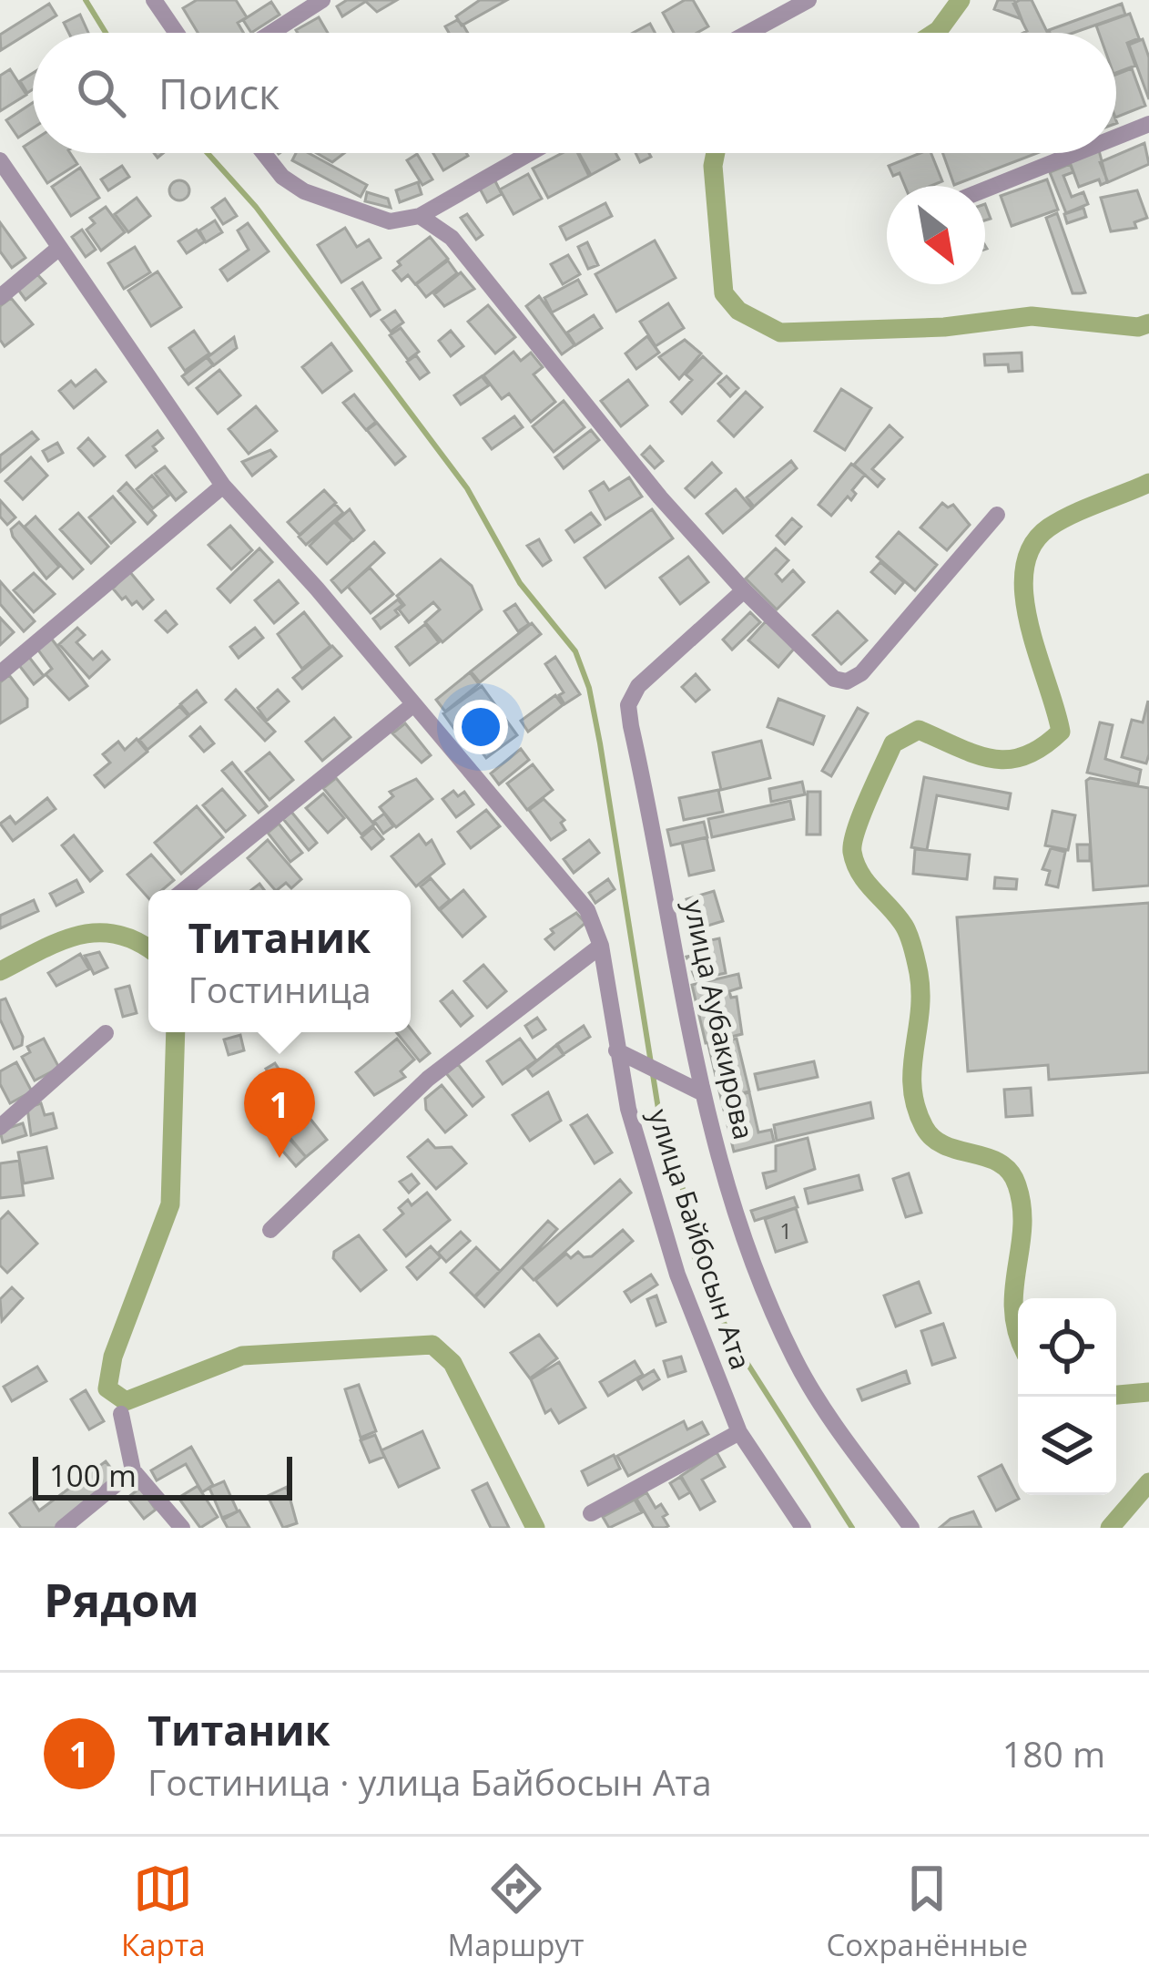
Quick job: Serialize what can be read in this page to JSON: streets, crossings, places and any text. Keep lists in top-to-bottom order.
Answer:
{
  "streets": {
    "street": ["улица Аубакирова", "улица Байбосын Ата"]
  },
  "house_numbers": ["1"],
  "scale_bar": "100 m",
  "north": "bottom right",
  "page": {
    "search": "Поиск",
    "popup": ["Титаник", "Гостиница"],
    "pins": "1",
    "scale": "100 m",
    "heading": "Рядом",
    "list": [
      {
        "mark": "1",
        "name": "Титаник",
        "note": "Гостиница · улица Байбосын Ата",
        "value": "180 m"
      }
    ],
    "nav": ["Карта", "Маршрут", "Сохранённые"]
  }
}
